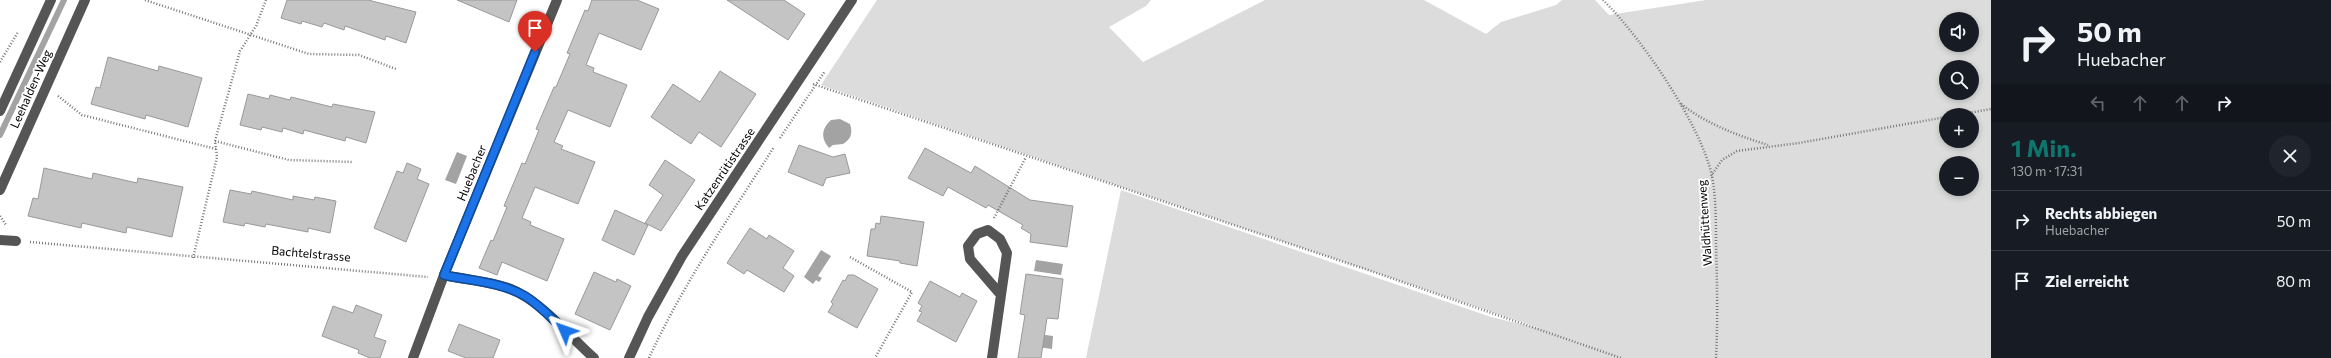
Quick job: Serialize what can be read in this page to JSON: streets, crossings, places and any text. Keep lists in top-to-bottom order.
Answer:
{
  "streets": {
    "street": ["Leehalden-Weg", "Katzenrütistrasse", "Huebacher"],
    "path": ["Waldhüttenweg", "Bachtelstrasse"]
  },
  "crossings": [
    ["Huebacher", "Bachtelstrasse"]
  ],
  "page": {
    "turn": ["50 m", "Huebacher"],
    "map_buttons": ["+", "−"],
    "heading": ["1 Min.", "130 m · 17:31"],
    "list": [
      {
        "name": "Rechts abbiegen",
        "note": "Huebacher",
        "value": "50 m"
      },
      {
        "name": "Ziel erreicht",
        "value": "80 m"
      }
    ]
  }
}
